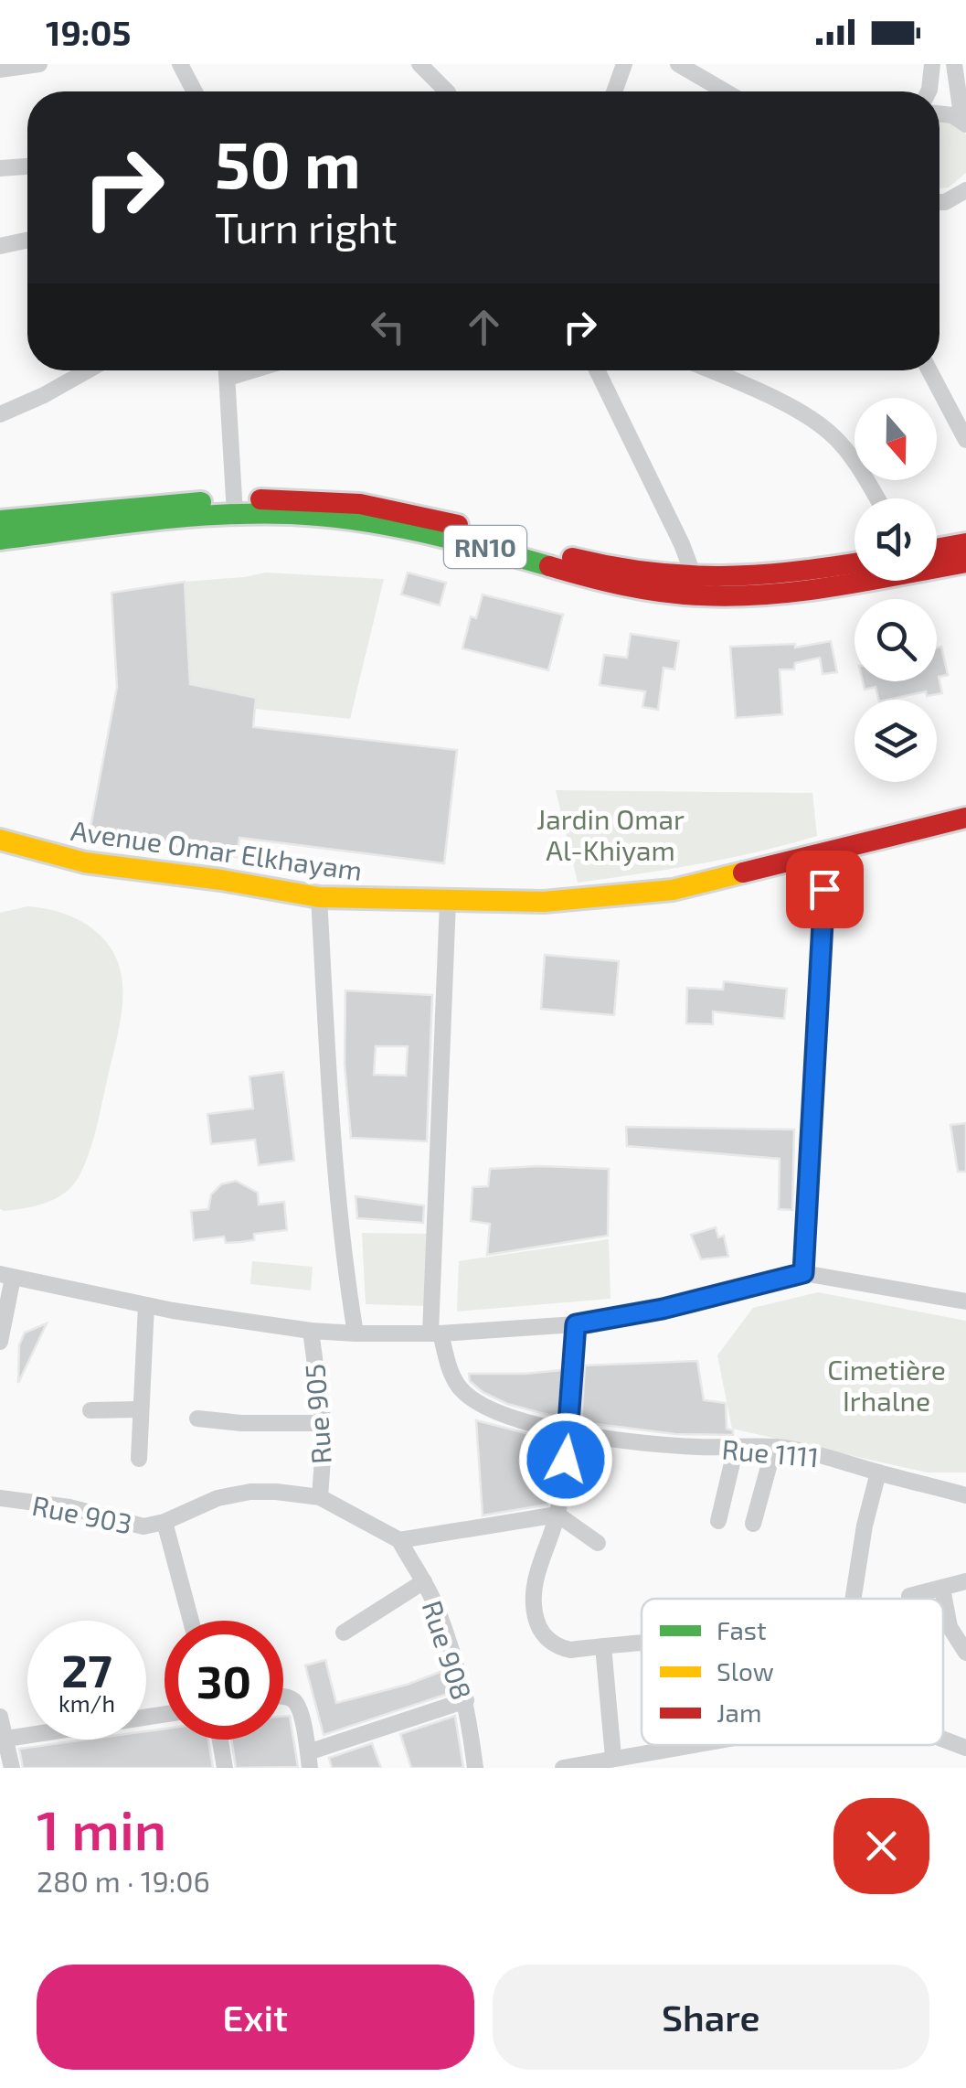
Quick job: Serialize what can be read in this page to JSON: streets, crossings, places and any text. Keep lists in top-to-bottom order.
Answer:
{
  "streets": {
    "main road": ["RN10", "Avenue Omar Elkhayam"],
    "street": [
      "Rue 905",
      "Rue 1111",
      "Rue 903",
      "Rue 908"
    ]
  },
  "crossings": [
    ["Avenue Omar Elkhayam", "Rue 1111"]
  ],
  "parks": ["Jardin Omar Al-Khiyam", "Cimetière Irhalne"],
  "legend": ["Fast", "Slow", "Jam"],
  "north": "bottom",
  "page": {
    "status": "19:05",
    "turn": ["50 m", "Turn right"],
    "speed": "27 km/h",
    "limit": "30",
    "heading": ["1 min", "280 m · 19:06"],
    "buttons": ["Exit", "Share"]
  }
}
